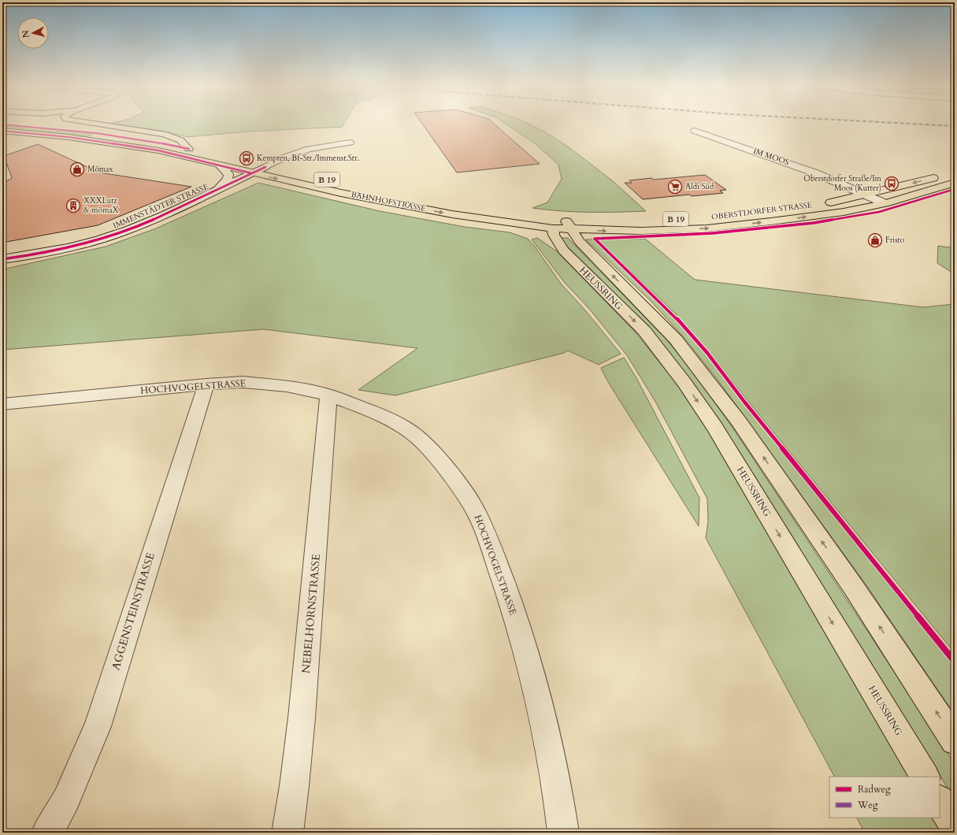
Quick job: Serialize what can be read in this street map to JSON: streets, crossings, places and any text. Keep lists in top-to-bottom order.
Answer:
{
  "streets": {
    "main road": [
      "B 19",
      "BAHNHOFSTRASSE",
      "OBERSTDORFER STRASSE",
      "HEUSSRING"
    ],
    "street": [
      "IM MOOS",
      "IMMENSTÄDTER STRASSE",
      "HOCHVOGELSTRASSE",
      "AGGENSTEINSTRASSE",
      "NEBELHORNSTRASSE"
    ]
  },
  "crossings": [
    ["IM MOOS", "OBERSTDORFER STRASSE"],
    ["B 19", "BAHNHOFSTRASSE"],
    ["B 19", "IMMENSTÄDTER STRASSE"],
    ["B 19", "OBERSTDORFER STRASSE"],
    ["B 19", "HEUSSRING"],
    ["BAHNHOFSTRASSE", "IMMENSTÄDTER STRASSE"],
    ["BAHNHOFSTRASSE", "OBERSTDORFER STRASSE"],
    ["BAHNHOFSTRASSE", "HEUSSRING"],
    ["OBERSTDORFER STRASSE", "HEUSSRING"],
    ["HOCHVOGELSTRASSE", "AGGENSTEINSTRASSE"],
    ["HOCHVOGELSTRASSE", "NEBELHORNSTRASSE"]
  ],
  "places": {
    "bus stop": ["Kempten, Bf-Str./Immenst.Str.", "Oberstdorfer Straße/Im Moos (Kutter)"],
    "shop": ["Mömax", "Fristo"],
    "supermarket": ["Aldi Süd"],
    "building": ["XXXLutz & mömaX"]
  },
  "legend": ["Radweg", "Weg"],
  "north": "left"
}
